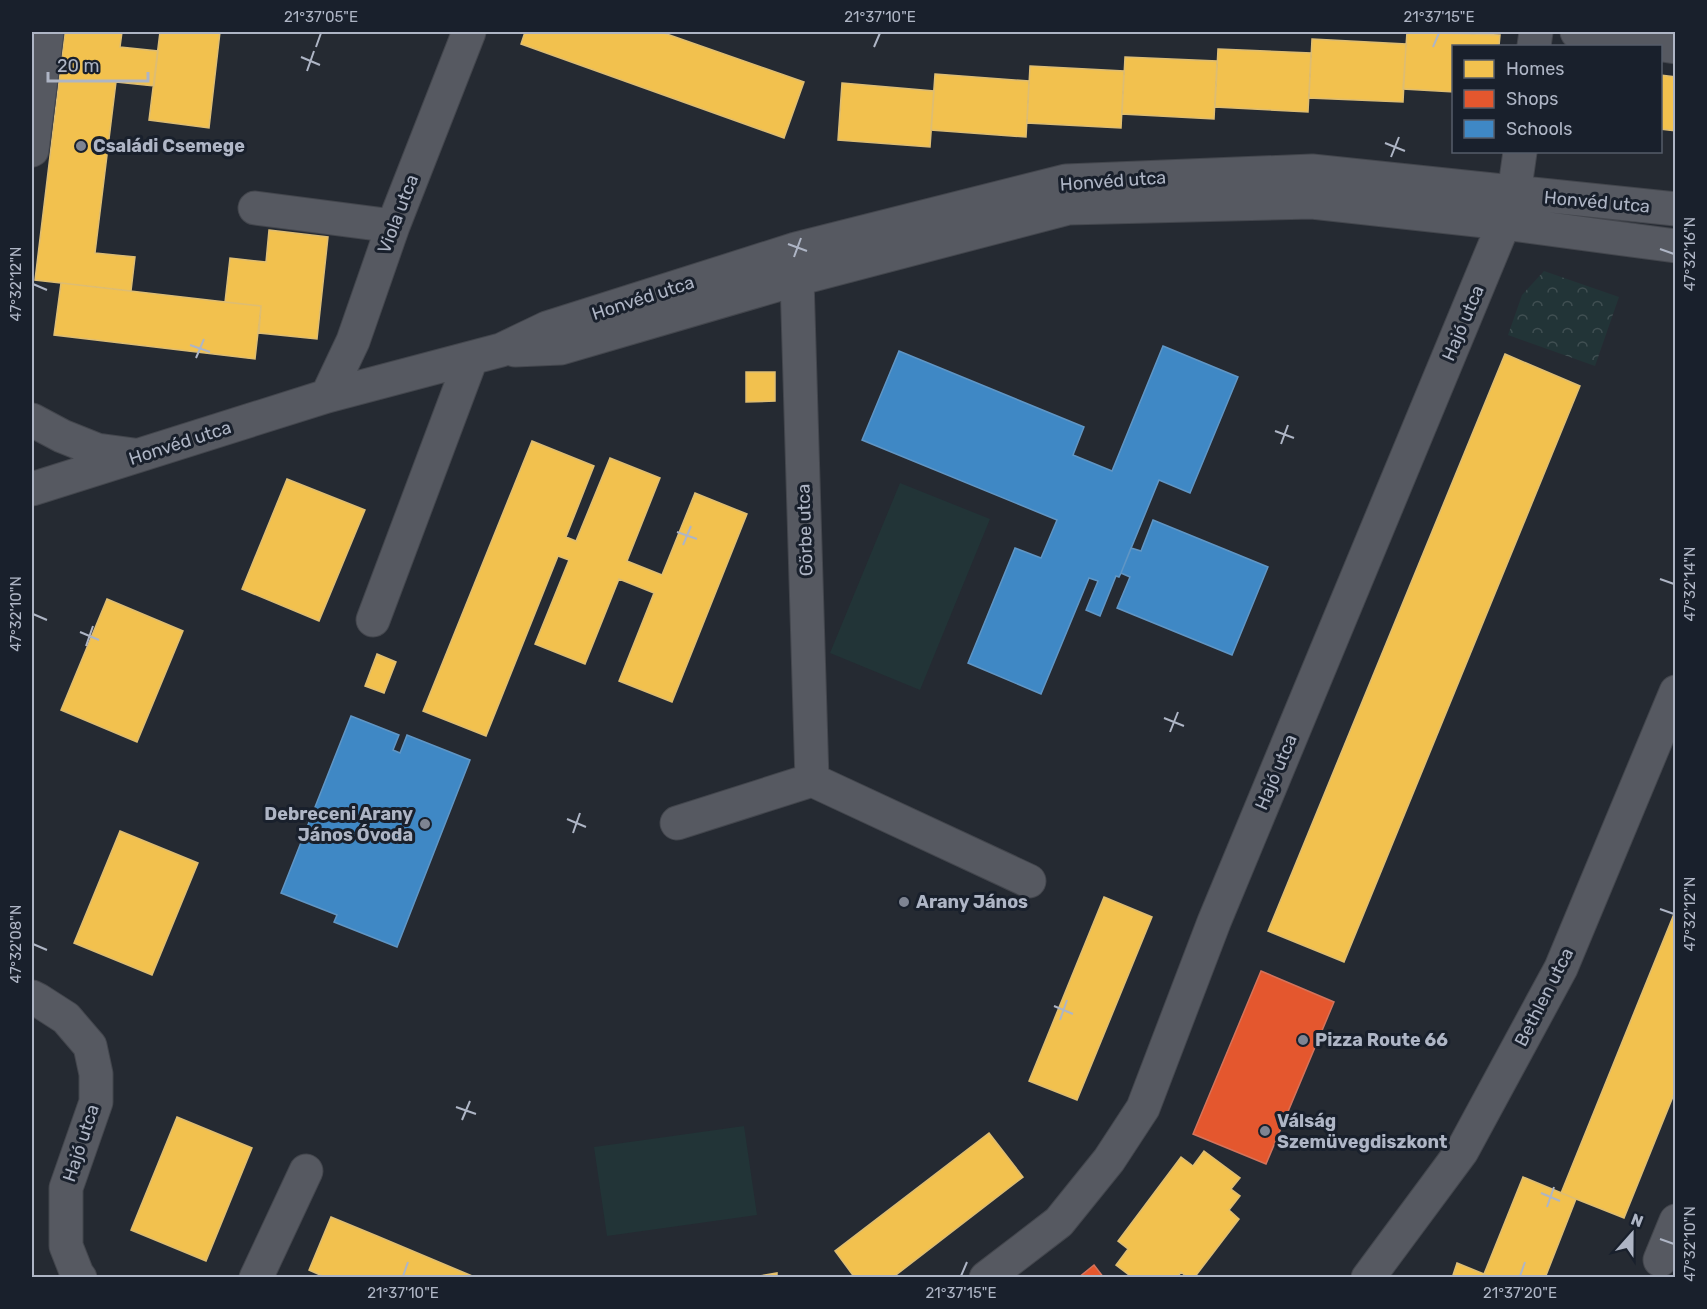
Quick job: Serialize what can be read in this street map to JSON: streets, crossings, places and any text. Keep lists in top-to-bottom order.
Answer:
{
  "streets": {
    "street": [
      "Honvéd utca",
      "Viola utca",
      "Hajó utca",
      "Görbe utca",
      "Bethlen utca"
    ]
  },
  "crossings": [
    ["Honvéd utca", "Viola utca"],
    ["Honvéd utca", "Hajó utca"],
    ["Honvéd utca", "Görbe utca"]
  ],
  "places": [
    "Családi Csemege",
    "Debreceni Arany János Óvoda",
    "Arany János",
    "Pizza Route 66",
    "Válság Szemüvegdiszkont"
  ],
  "legend": ["Homes", "Shops", "Schools"],
  "scale_bar": "20 m",
  "north": "top",
  "coordinates": [
    "21°37'05\"E",
    "21°37'10\"E",
    "21°37'15\"E",
    "47°32'16\"N",
    "47°32'12\"N",
    "47°32'14\"N",
    "47°32'10\"N",
    "47°32'08\"N",
    "21°37'20\"E"
  ]
}
